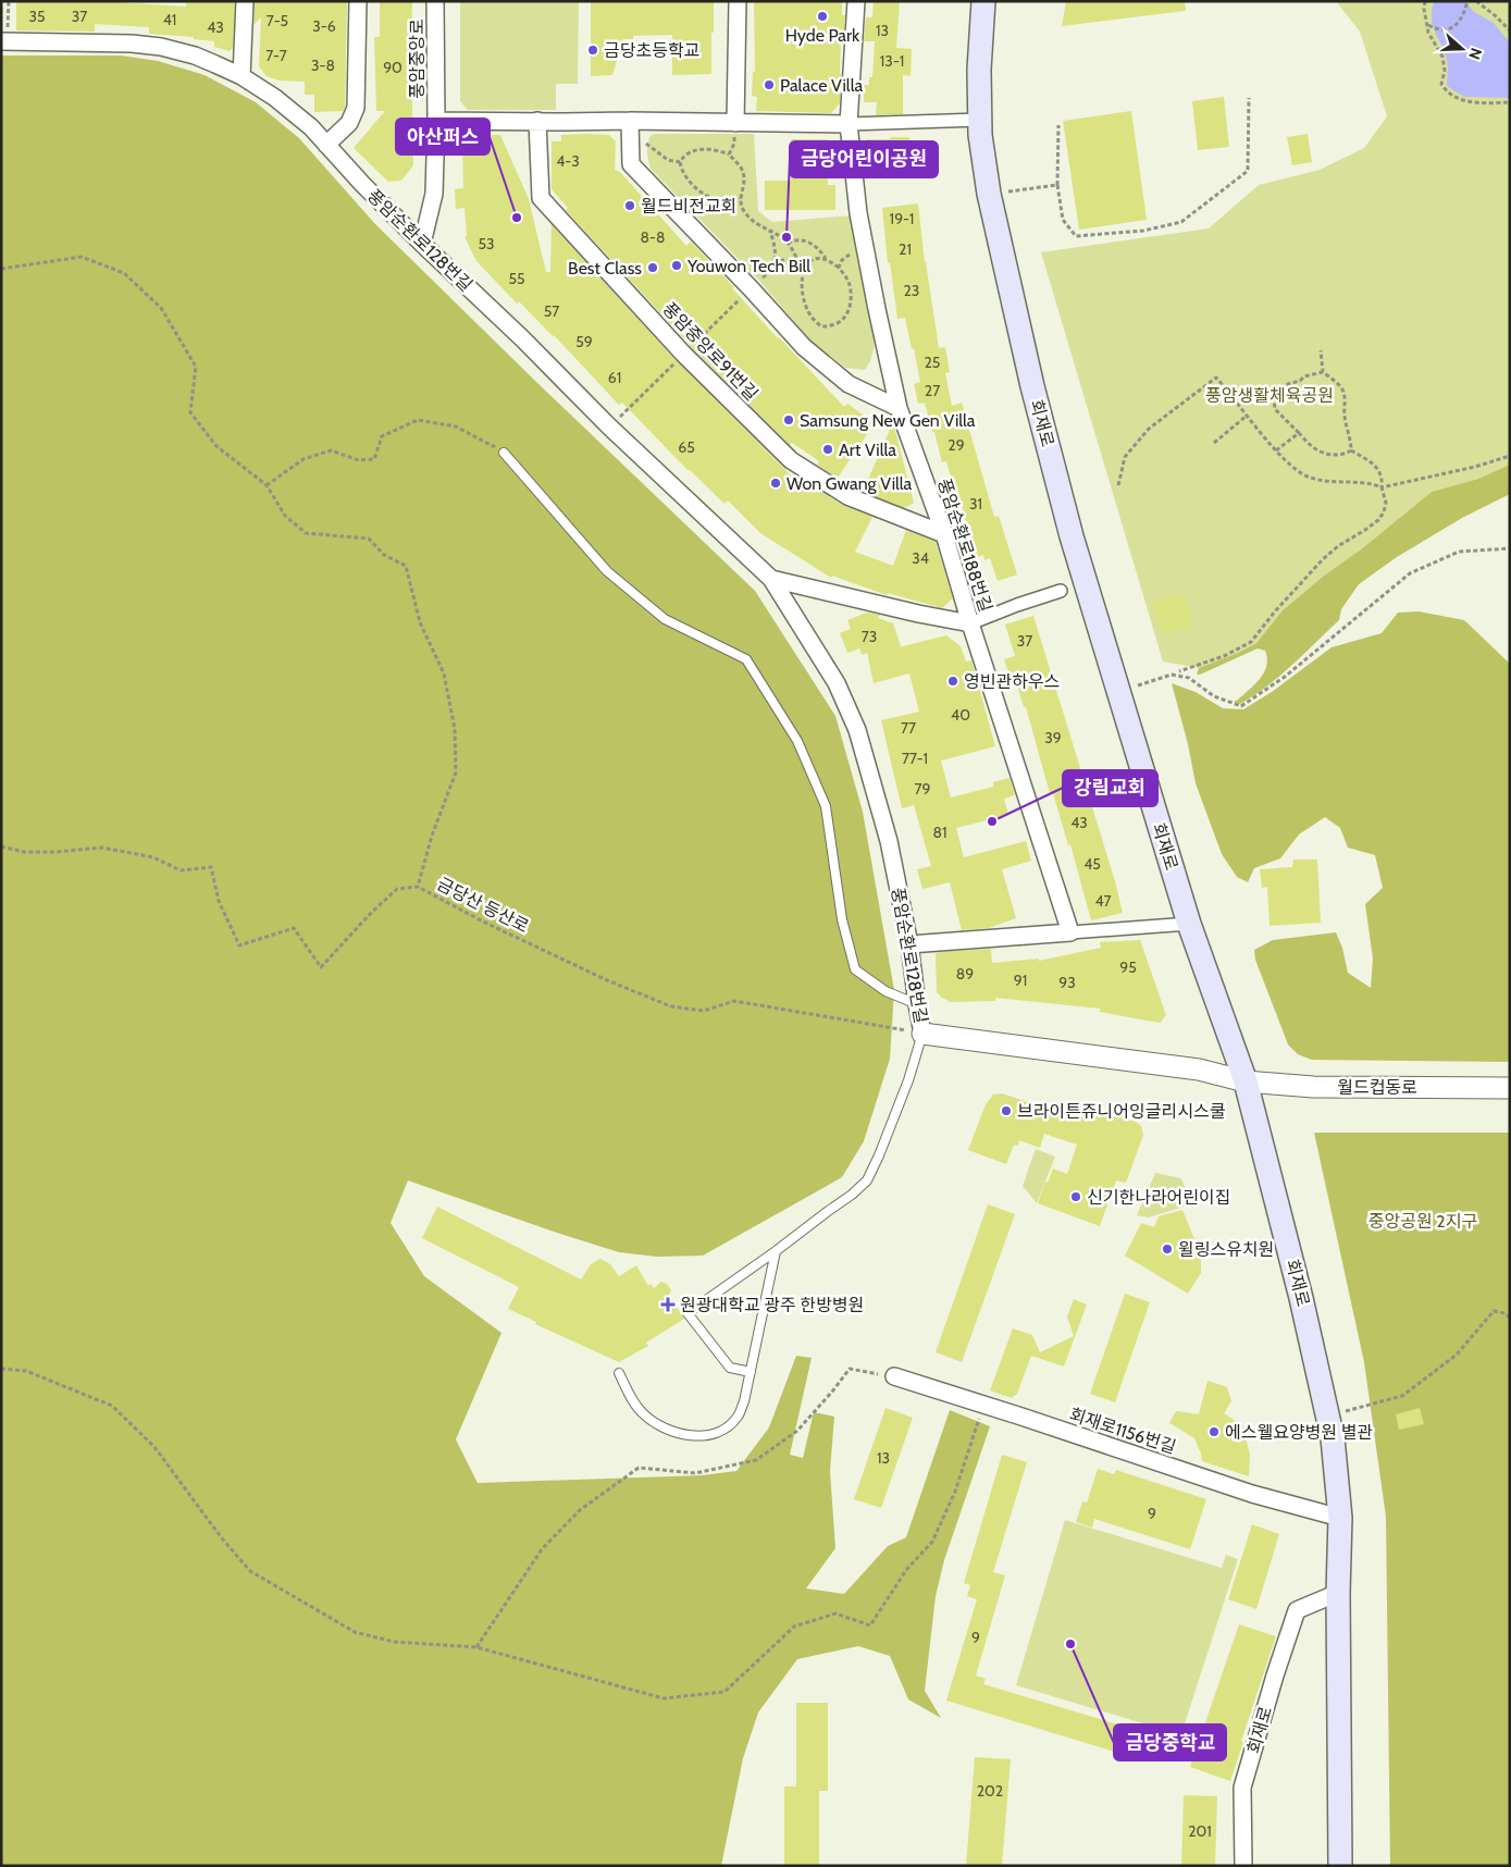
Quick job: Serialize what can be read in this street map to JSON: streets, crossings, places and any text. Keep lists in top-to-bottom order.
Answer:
{
  "streets": {
    "main road": ["회재로"],
    "street": [
      "풍암중앙로",
      "풍암순환로128번길",
      "풍암중앙로91번길",
      "풍암순환로188번길",
      "월드컵동로",
      "회재로1156번길"
    ],
    "path": ["금당산 등산로"]
  },
  "crossings": [
    ["풍암중앙로", "풍암순환로128번길"],
    ["풍암순환로128번길", "회재로"],
    ["풍암순환로128번길", "풍암순환로188번길"],
    ["풍암순환로128번길", "금당산 등산로"],
    ["풍암순환로128번길", "월드컵동로"],
    ["풍암중앙로91번길", "풍암순환로188번길"],
    ["회재로", "월드컵동로"],
    ["회재로", "회재로1156번길"]
  ],
  "parks": ["풍암생활체육공원", "중앙공원 2지구"],
  "places": {
    "other": [
      "Hyde Park",
      "금당초등학교",
      "Palace Villa",
      "월드비전교회",
      "아산퍼스",
      "금당어린이공원",
      "Youwon Tech Bill",
      "Best Class",
      "Samsung New Gen Villa",
      "Art Villa",
      "Won Gwang Villa",
      "영빈관하우스",
      "강림교회",
      "브라이튼쥬니어잉글리시스쿨",
      "신기한나라어린이집",
      "윌링스유치원",
      "에스웰요양병원 별관",
      "금당중학교"
    ],
    "health": ["원광대학교 광주 한방병원"]
  },
  "house_numbers": [
    "35",
    "37",
    "41",
    "7-5",
    "3-6",
    "43",
    "13",
    "7-7",
    "13-1",
    "3-8",
    "90",
    "4-3",
    "19-1",
    "8-8",
    "53",
    "21",
    "55",
    "23",
    "57",
    "59",
    "25",
    "61",
    "27",
    "29",
    "65",
    "31",
    "34",
    "73",
    "37",
    "40",
    "77",
    "39",
    "77-1",
    "79",
    "43",
    "81",
    "45",
    "47",
    "95",
    "89",
    "91",
    "93",
    "13",
    "9",
    "9",
    "202",
    "201"
  ],
  "north": "right"
}
